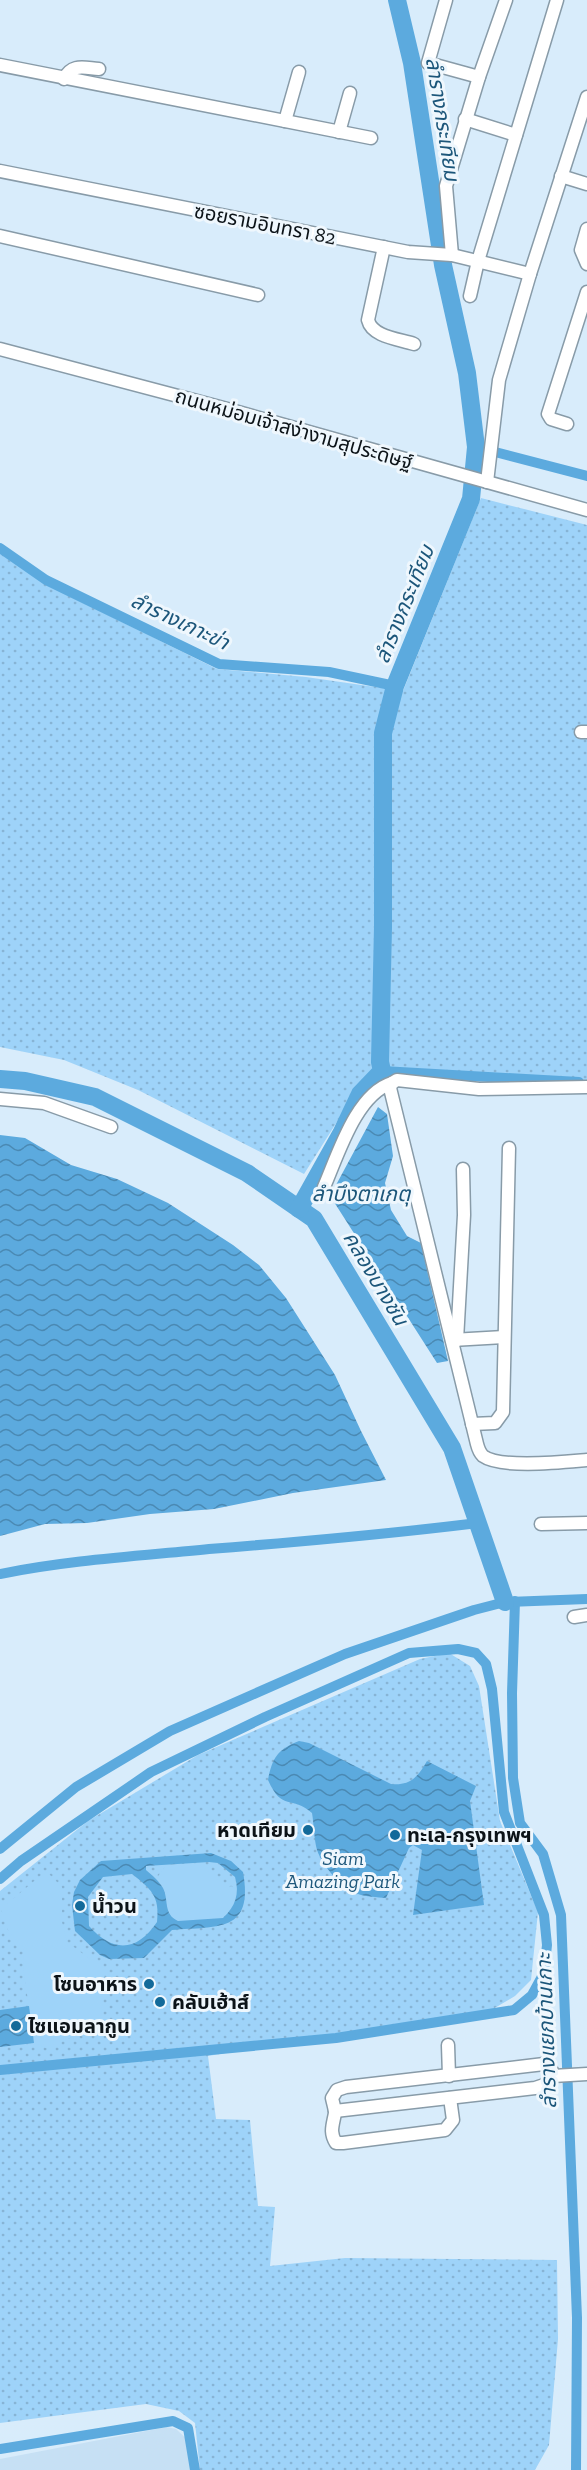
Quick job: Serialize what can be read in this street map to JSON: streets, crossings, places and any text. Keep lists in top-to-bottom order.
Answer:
{
  "streets": {
    "street": ["ซอยรามอินทรา 82", "ถนนหม่อมเจ้าสง่างามสุประดิษฐ์"]
  },
  "water": [
    "ลำรางกระเทียม",
    "ลำรางเกาะข่า",
    "ลำบึงตาเกตุ",
    "คลองบางชัน",
    "ลำรางแยกบ้านเกาะ"
  ],
  "parks": ["Siam Amazing Park"],
  "places": [
    "หาดเทียม",
    "ทะเล-กรุงเทพฯ",
    "น้ำวน",
    "โซนอาหาร",
    "คลับเฮ้าส์",
    "ไซแอมลากูน"
  ]
}
